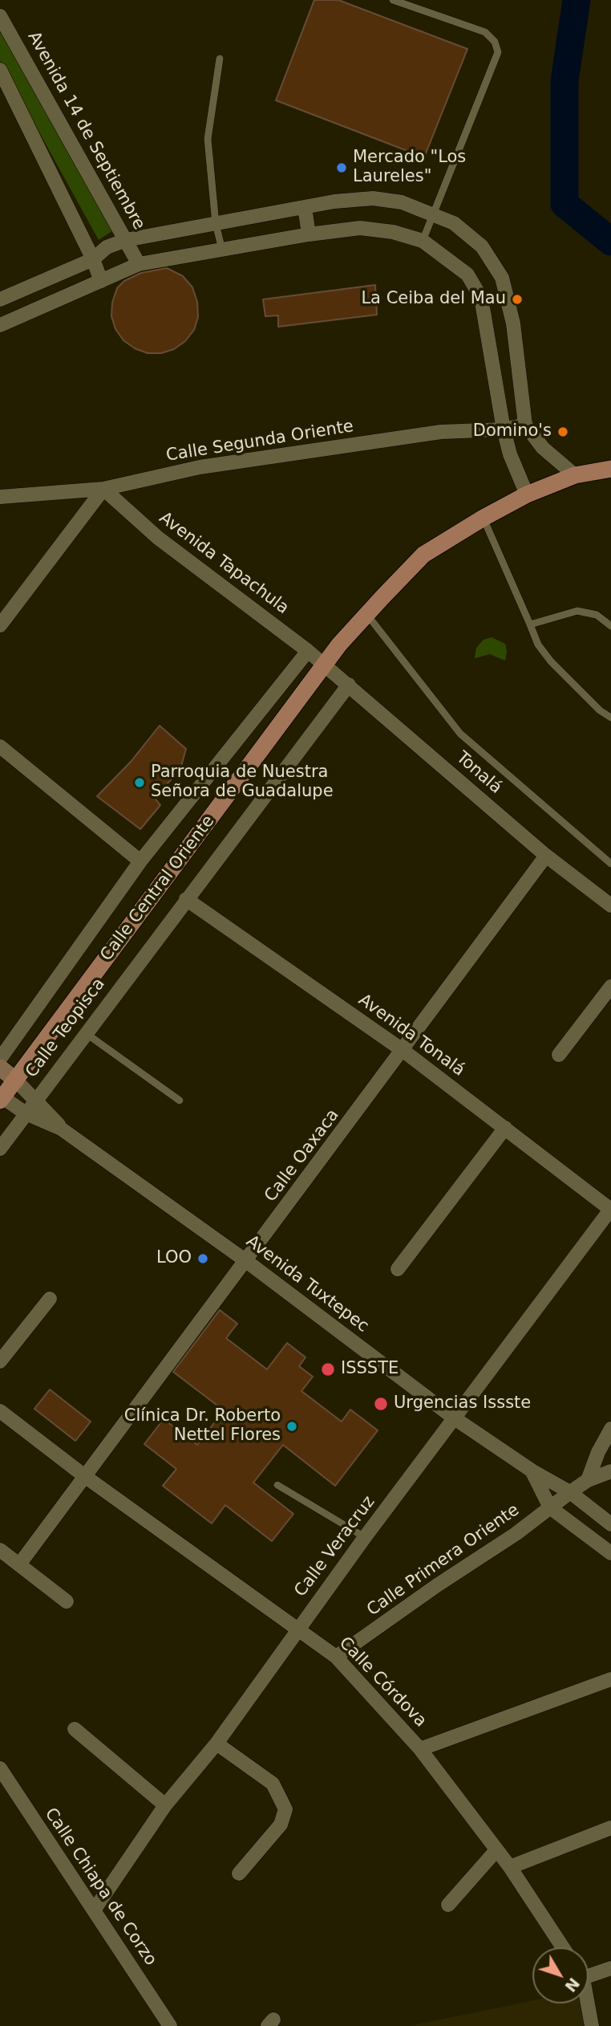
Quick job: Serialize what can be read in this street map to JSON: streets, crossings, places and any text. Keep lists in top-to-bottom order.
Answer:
{
  "streets": {
    "main road": ["Calle Central Oriente"],
    "street": [
      "Avenida 14 de Septiembre",
      "Calle Segunda Oriente",
      "Avenida Tapachula",
      "Tonalá",
      "Calle Teopisca",
      "Avenida Tonalá",
      "Calle Oaxaca",
      "Avenida Tuxtepec",
      "Calle Veracruz",
      "Calle Primera Oriente",
      "Calle Córdova",
      "Calle Chiapa de Corzo"
    ]
  },
  "crossings": [
    ["Calle Segunda Oriente", "Avenida Tapachula"],
    ["Avenida Tapachula", "Tonalá"],
    ["Avenida Tapachula", "Calle Central Oriente"],
    ["Tonalá", "Calle Central Oriente"],
    ["Tonalá", "Calle Teopisca"],
    ["Tonalá", "Calle Oaxaca"],
    ["Calle Central Oriente", "Avenida Tuxtepec"],
    ["Calle Teopisca", "Avenida Tonalá"],
    ["Calle Teopisca", "Avenida Tuxtepec"],
    ["Avenida Tonalá", "Calle Oaxaca"],
    ["Avenida Tonalá", "Calle Veracruz"],
    ["Calle Oaxaca", "Avenida Tuxtepec"],
    ["Calle Oaxaca", "Calle Córdova"],
    ["Avenida Tuxtepec", "Calle Veracruz"],
    ["Avenida Tuxtepec", "Calle Primera Oriente"],
    ["Calle Veracruz", "Calle Córdova"],
    ["Calle Veracruz", "Calle Chiapa de Corzo"],
    ["Calle Primera Oriente", "Calle Córdova"]
  ],
  "places": [
    "Mercado \"Los Laureles\"",
    "La Ceiba del Mau",
    "Domino's",
    "Parroquia de Nuestra Señora de Guadalupe",
    "LOO",
    "ISSSTE",
    "Urgencias Issste",
    "Clínica Dr. Roberto Nettel Flores"
  ],
  "north": "bottom right"
}
